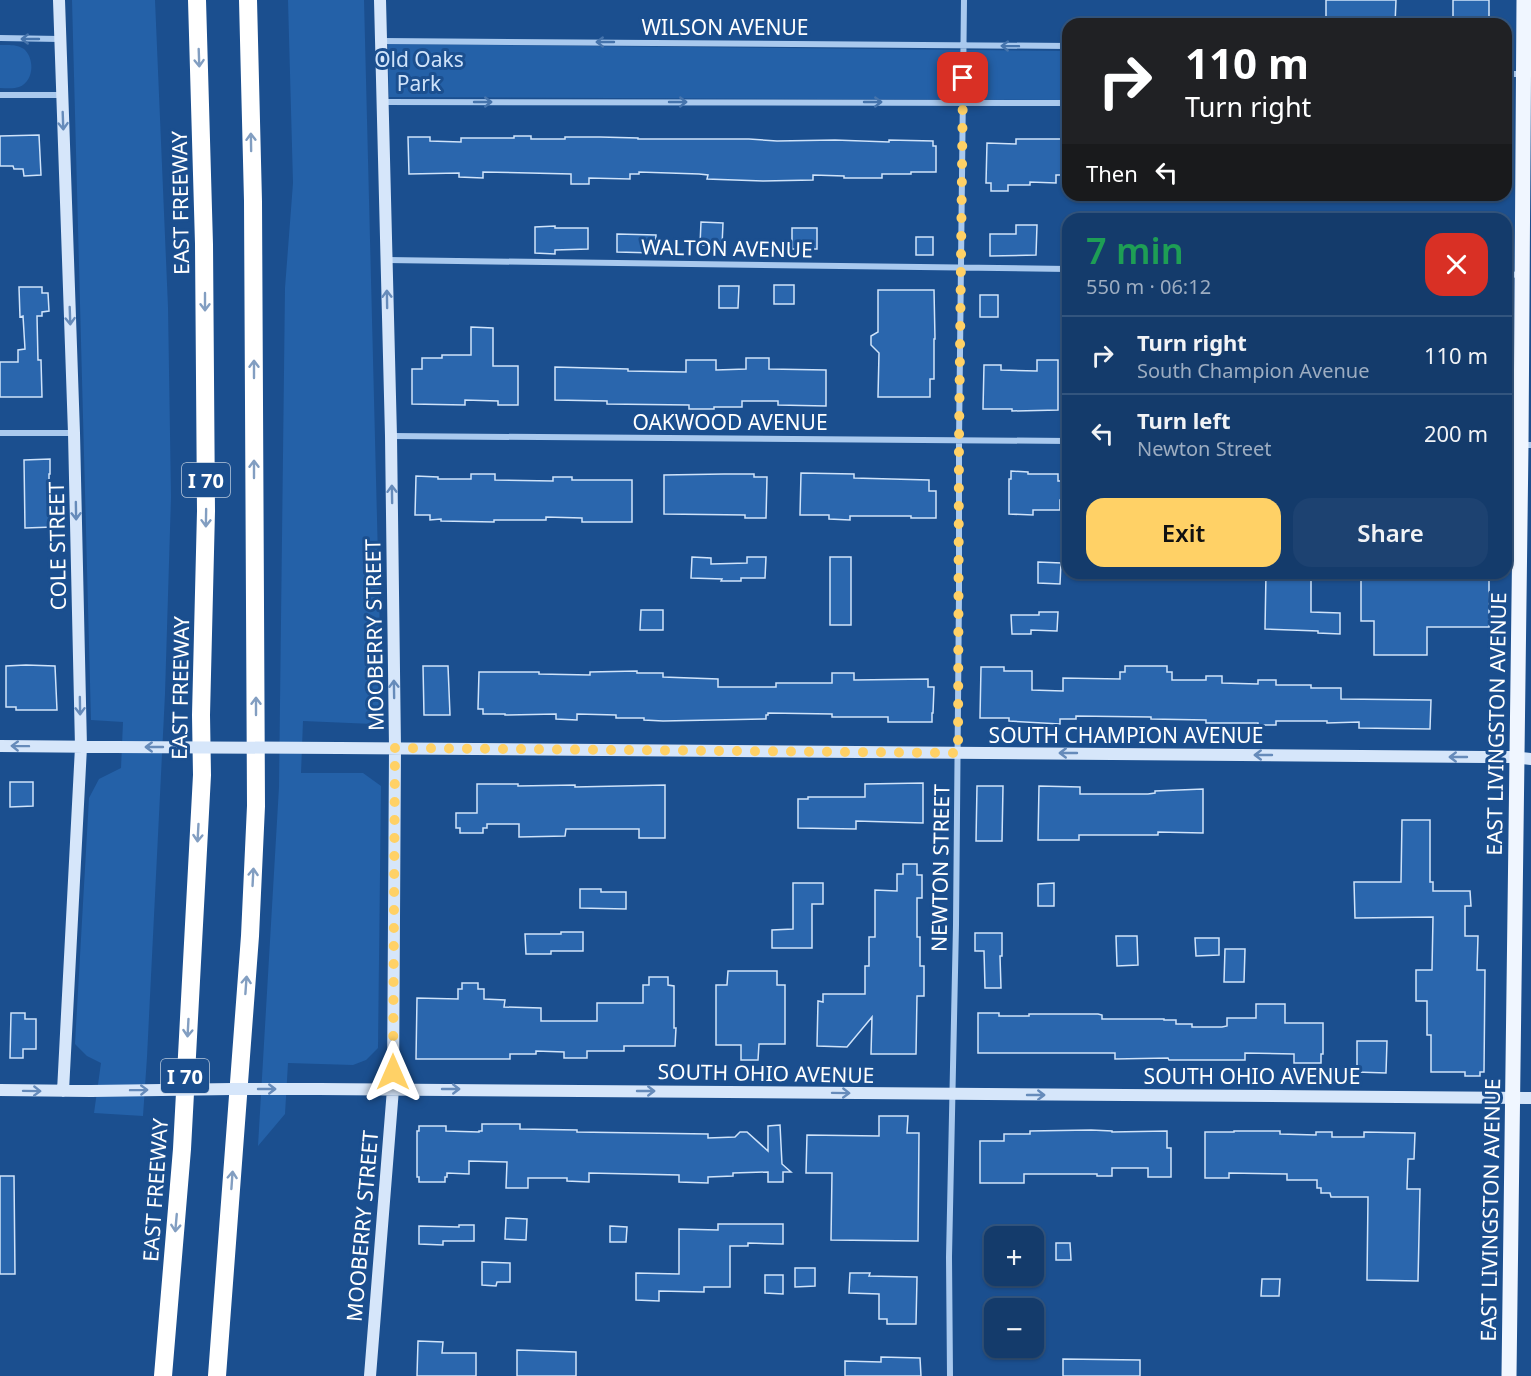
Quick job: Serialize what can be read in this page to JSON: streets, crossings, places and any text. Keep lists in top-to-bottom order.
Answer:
{
  "streets": {
    "highway": ["EAST FREEWAY", "I 70"],
    "main road": ["EAST LIVINGSTON AVENUE"],
    "street": [
      "WILSON AVENUE",
      "WALTON AVENUE",
      "OAKWOOD AVENUE",
      "COLE STREET",
      "MOOBERRY STREET",
      "SOUTH CHAMPION AVENUE",
      "NEWTON STREET",
      "SOUTH OHIO AVENUE"
    ]
  },
  "crossings": [
    ["WILSON AVENUE", "MOOBERRY STREET"],
    ["WILSON AVENUE", "NEWTON STREET"],
    ["WALTON AVENUE", "MOOBERRY STREET"],
    ["WALTON AVENUE", "NEWTON STREET"],
    ["OAKWOOD AVENUE", "MOOBERRY STREET"],
    ["OAKWOOD AVENUE", "NEWTON STREET"],
    ["COLE STREET", "SOUTH CHAMPION AVENUE"],
    ["COLE STREET", "SOUTH OHIO AVENUE"],
    ["MOOBERRY STREET", "SOUTH CHAMPION AVENUE"],
    ["MOOBERRY STREET", "SOUTH OHIO AVENUE"],
    ["EAST LIVINGSTON AVENUE", "SOUTH CHAMPION AVENUE"],
    ["EAST LIVINGSTON AVENUE", "SOUTH OHIO AVENUE"],
    ["SOUTH CHAMPION AVENUE", "NEWTON STREET"],
    ["NEWTON STREET", "SOUTH OHIO AVENUE"]
  ],
  "one_way": [
    "WILSON AVENUE",
    "COLE STREET",
    "MOOBERRY STREET",
    "SOUTH CHAMPION AVENUE",
    "SOUTH OHIO AVENUE"
  ],
  "parks": ["Old Oaks Park"],
  "page": {
    "turn": ["110 m", "Turn right"],
    "then": "Then",
    "heading": ["7 min", "550 m · 06:12"],
    "list": [
      {
        "name": "Turn right",
        "note": "South Champion Avenue",
        "value": "110 m"
      },
      {
        "name": "Turn left",
        "note": "Newton Street",
        "value": "200 m"
      }
    ],
    "buttons": ["Exit", "Share"],
    "map_buttons": ["+", "−"]
  }
}
